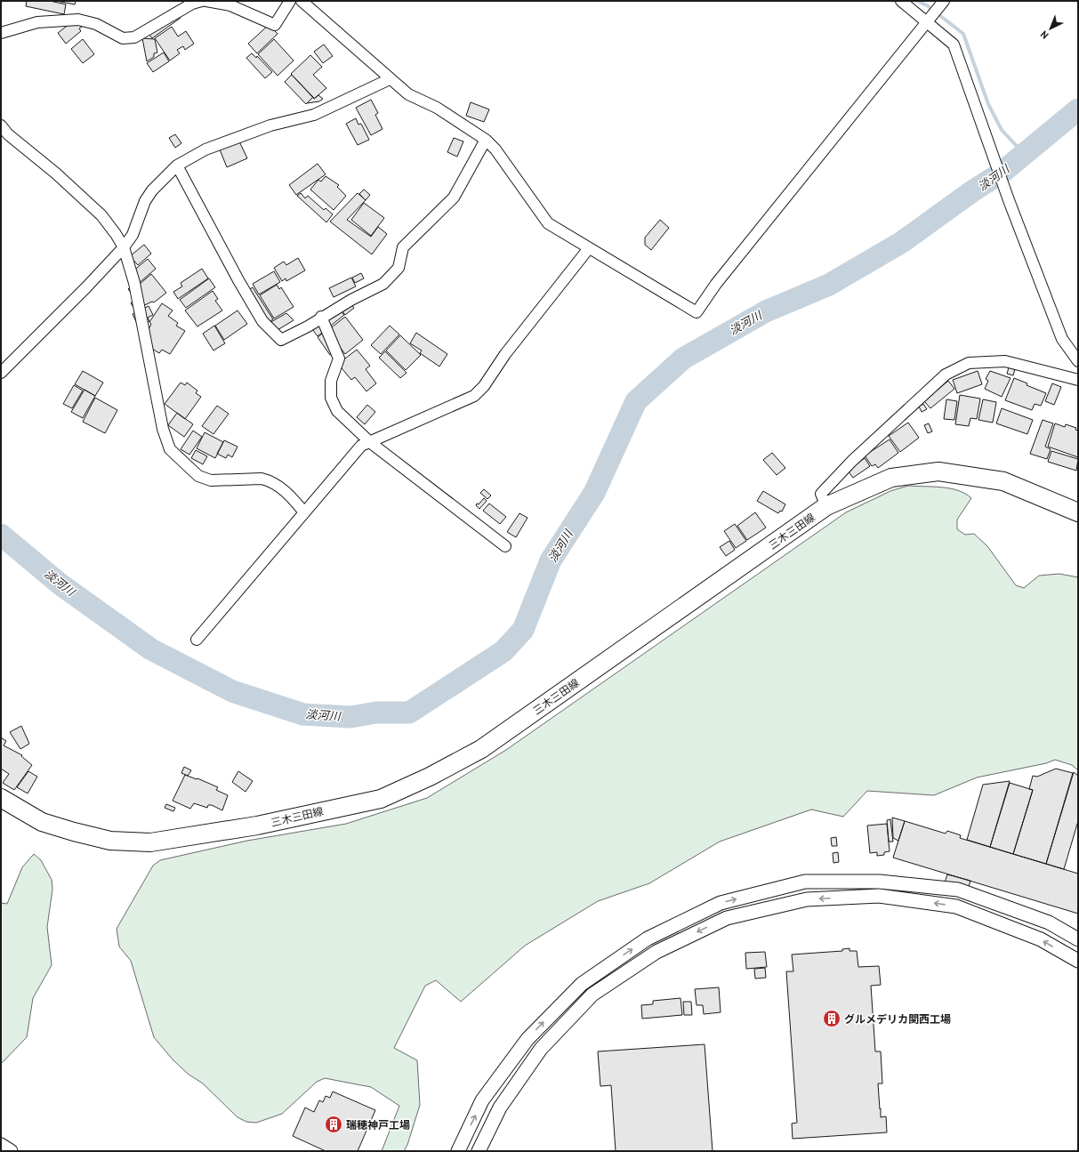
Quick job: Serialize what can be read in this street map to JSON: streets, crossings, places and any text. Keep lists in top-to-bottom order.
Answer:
{
  "streets": {
    "main road": ["三木三田線"]
  },
  "water": ["淡河川"],
  "places": {
    "building": ["グルメデリカ関西工場", "瑞穂神戸工場"]
  },
  "north": "bottom left"
}
